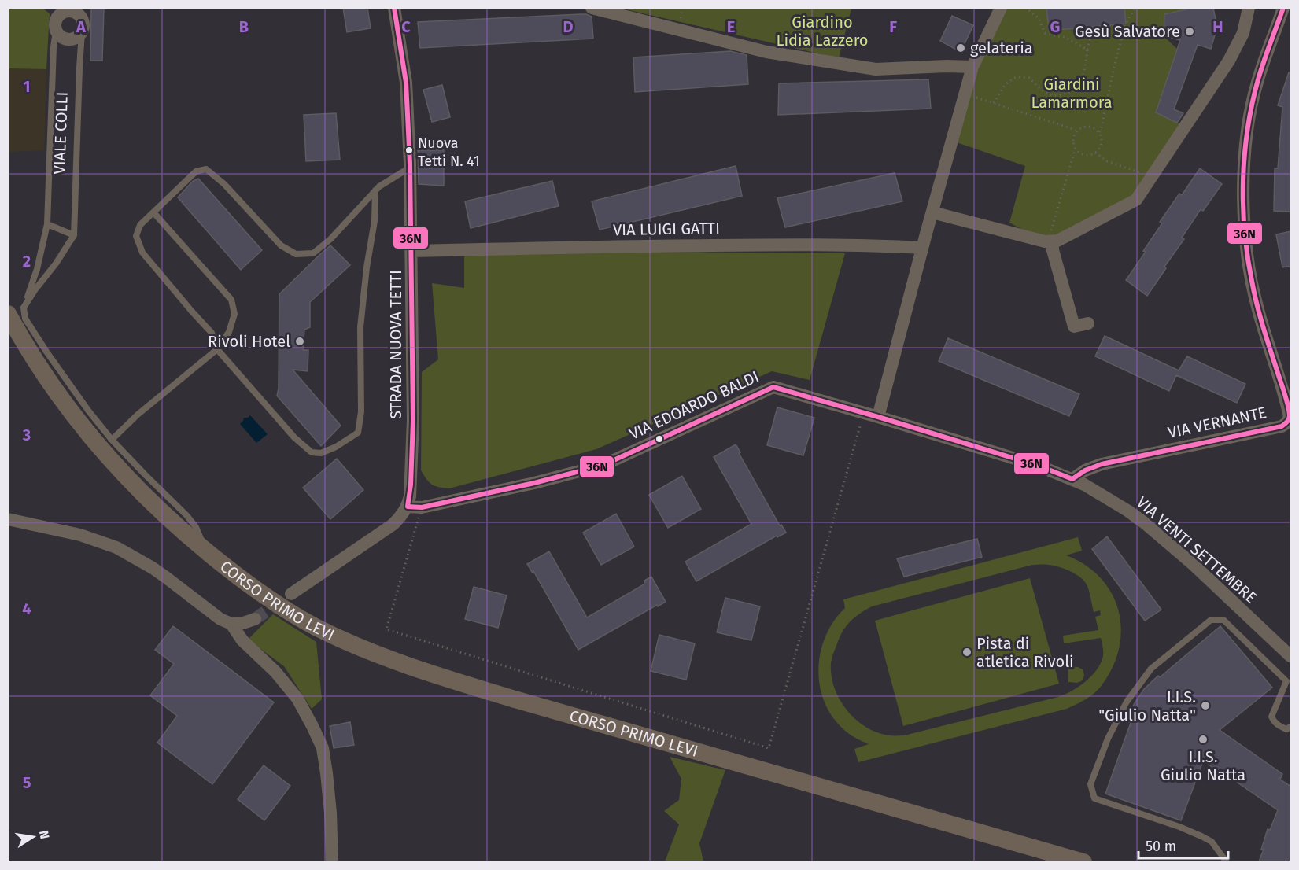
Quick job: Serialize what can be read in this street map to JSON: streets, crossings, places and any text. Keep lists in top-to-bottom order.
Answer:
{
  "streets": {
    "main road": ["CORSO PRIMO LEVI"],
    "street": [
      "VIA LUIGI GATTI",
      "STRADA NUOVA TETTI",
      "VIA EDOARDO BALDI",
      "VIA VERNANTE",
      "VIA VENTI SETTEMBRE"
    ],
    "lane": ["VIALE COLLI"]
  },
  "crossings": [
    ["VIALE COLLI", "CORSO PRIMO LEVI"],
    ["VIA LUIGI GATTI", "STRADA NUOVA TETTI"],
    ["STRADA NUOVA TETTI", "VIA EDOARDO BALDI"],
    ["VIA EDOARDO BALDI", "VIA VERNANTE"],
    ["VIA EDOARDO BALDI", "VIA VENTI SETTEMBRE"],
    ["VIA VERNANTE", "VIA VENTI SETTEMBRE"]
  ],
  "parks": ["Giardino Lidia Lazzero", "Giardini Lamarmora"],
  "places": [
    "Gesù Salvatore",
    "gelateria",
    "Nuova Tetti N. 41",
    "Rivoli Hotel",
    "Pista di atletica Rivoli",
    "I.I.S. \"Giulio Natta\"",
    "I.I.S. Giulio Natta"
  ],
  "lines": ["transit line 36N"],
  "scale_bar": "50 m",
  "north": "right",
  "grid": {
    "columns": [
      "A",
      "B",
      "C",
      "D",
      "E",
      "F",
      "G",
      "H"
    ],
    "rows": [
      "1",
      "2",
      "3",
      "4",
      "5"
    ]
  }
}
